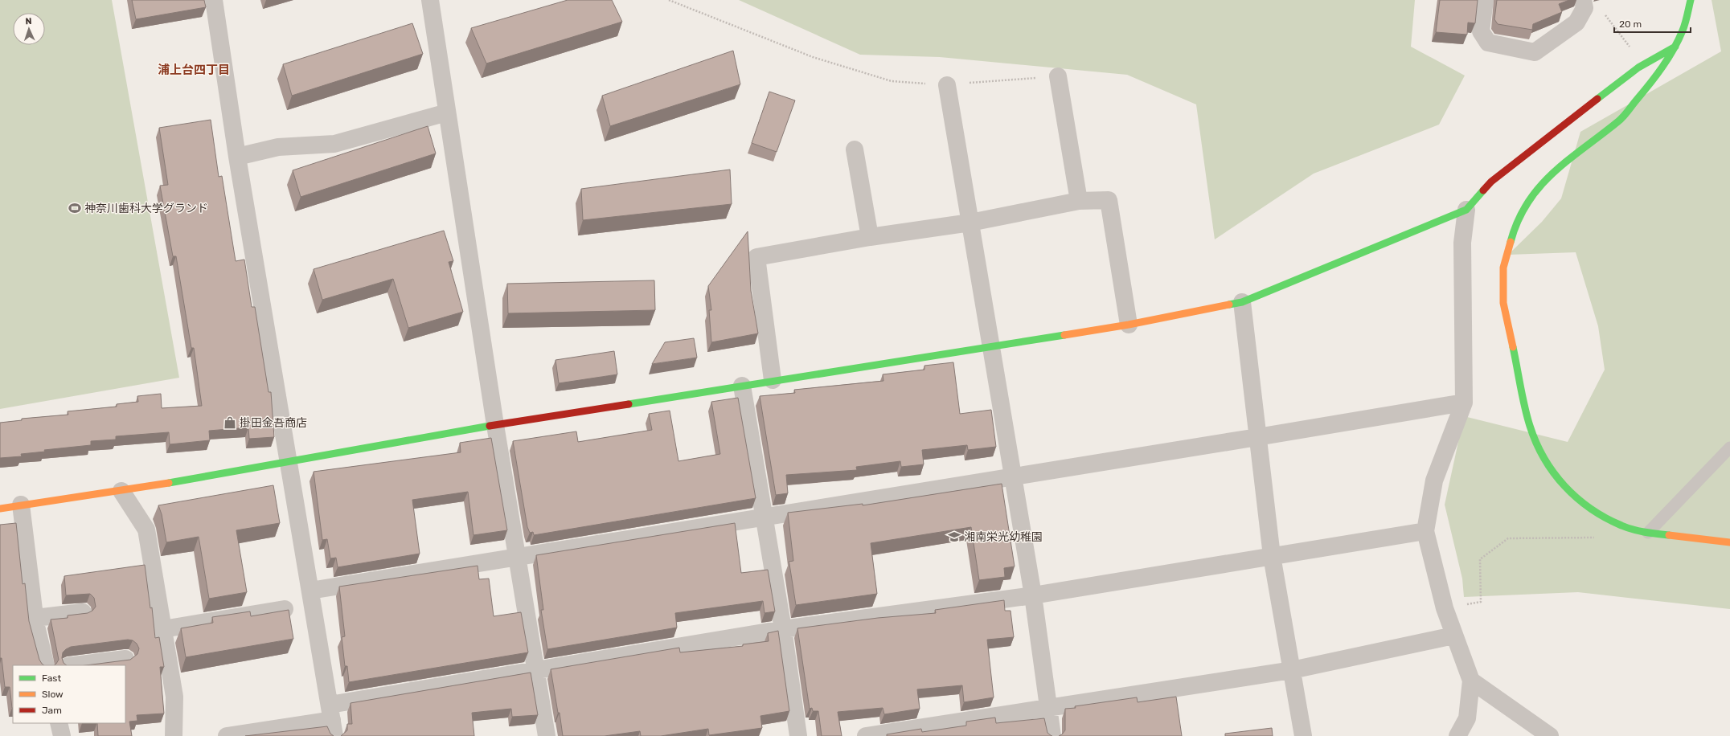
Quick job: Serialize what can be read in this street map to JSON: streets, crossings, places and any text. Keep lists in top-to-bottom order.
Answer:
{
  "districts": ["浦上台四丁目"],
  "places": {
    "sports": ["神奈川歯科大学グランド"],
    "shop": ["掛田金吾商店"],
    "school or university": ["湘南栄光幼稚園"]
  },
  "legend": ["Fast", "Slow", "Jam"],
  "scale_bar": "20 m",
  "north": "top"
}
